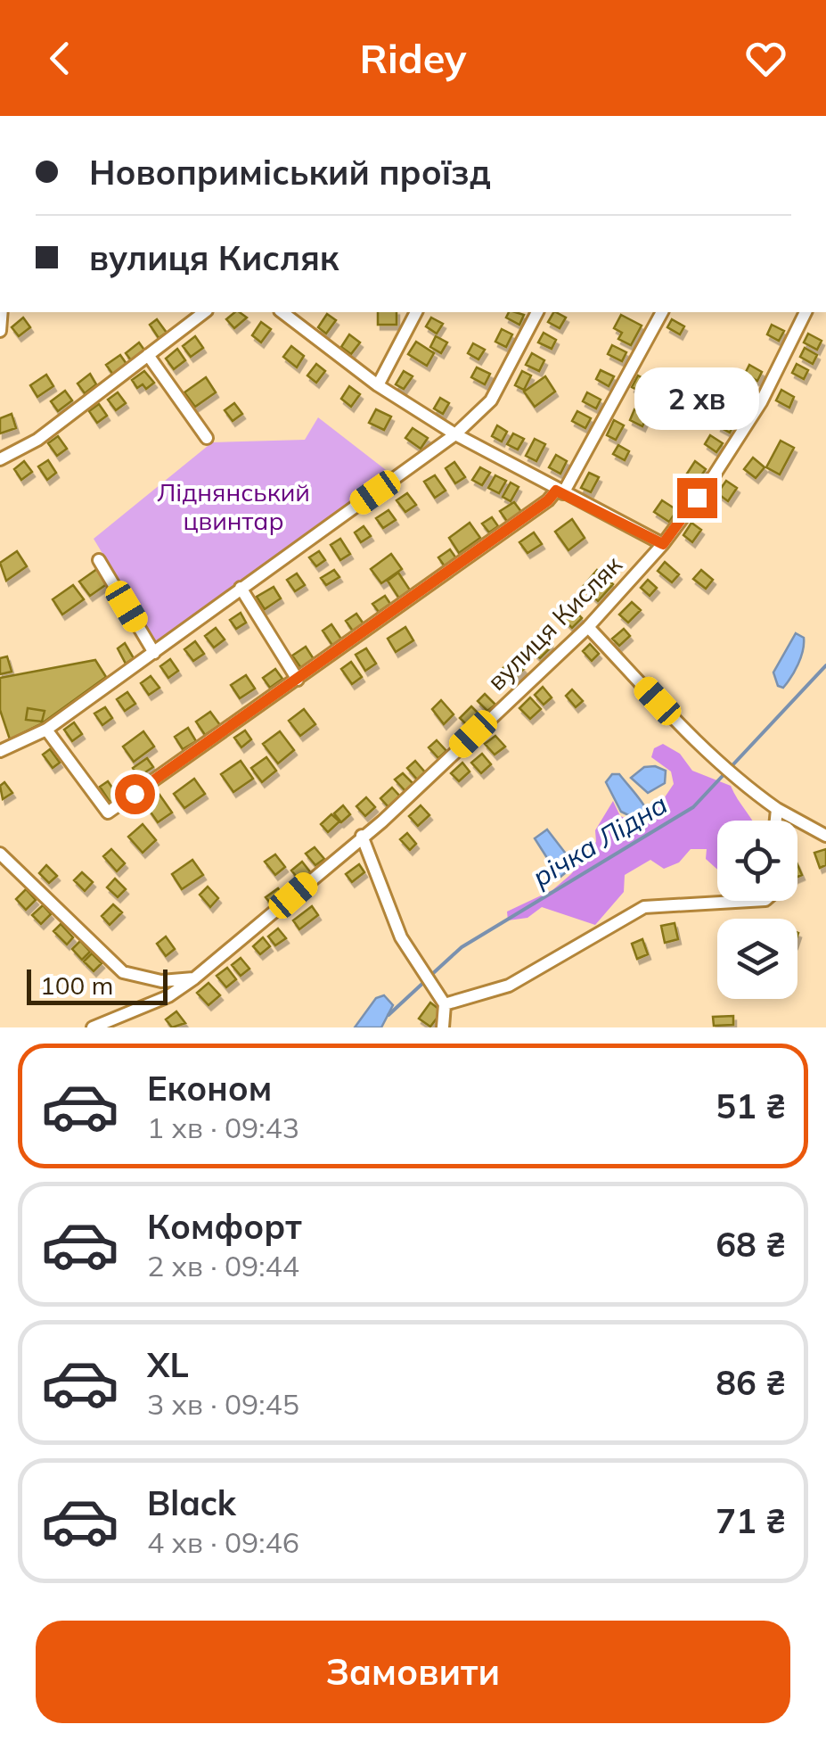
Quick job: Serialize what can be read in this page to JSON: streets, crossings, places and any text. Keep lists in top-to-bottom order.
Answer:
{
  "streets": {
    "street": ["вулиця Кисляк"]
  },
  "water": ["річка Лідна"],
  "parks": ["Ліднянський цвинтар"],
  "scale_bar": "100 m",
  "page": {
    "header": "Ridey",
    "banner": ["Новоприміський проїзд", "вулиця Кисляк"],
    "bubble": "2 хв",
    "scale": "100 m",
    "list": [
      {
        "name": "Економ",
        "note": "1 хв · 09:43",
        "value": "51 ₴"
      },
      {
        "name": "Комфорт",
        "note": "2 хв · 09:44",
        "value": "68 ₴"
      },
      {
        "name": "XL",
        "note": "3 хв · 09:45",
        "value": "86 ₴"
      },
      {
        "name": "Black",
        "note": "4 хв · 09:46",
        "value": "71 ₴"
      }
    ],
    "buttons": "Замовити"
  }
}
